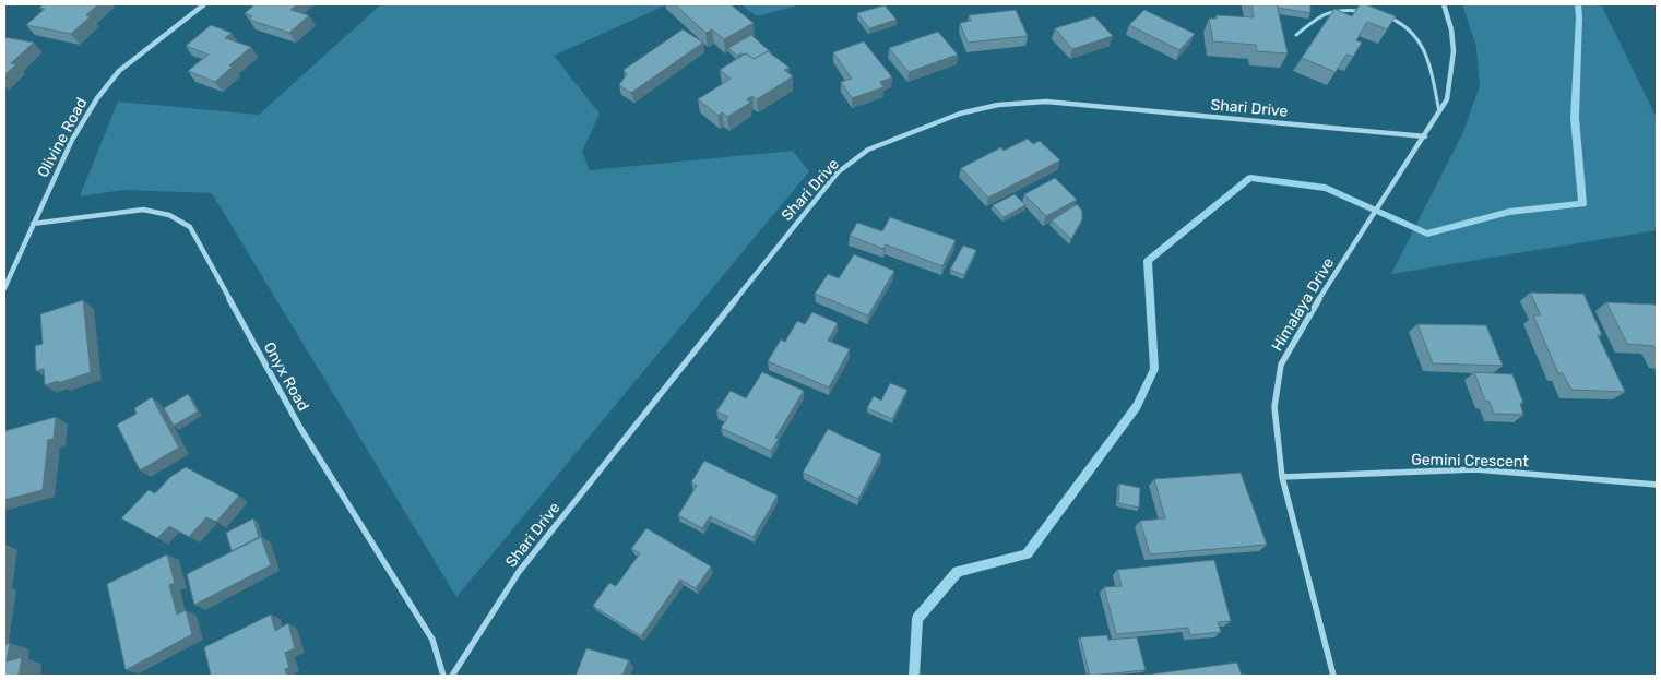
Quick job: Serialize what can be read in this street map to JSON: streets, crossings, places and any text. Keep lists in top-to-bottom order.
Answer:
{
  "streets": {
    "street": [
      "Shari Drive",
      "Olivine Road",
      "Himalaya Drive",
      "Onyx Road",
      "Gemini Crescent"
    ]
  },
  "crossings": [
    ["Shari Drive", "Himalaya Drive"],
    ["Olivine Road", "Onyx Road"],
    ["Himalaya Drive", "Gemini Crescent"]
  ]
}
